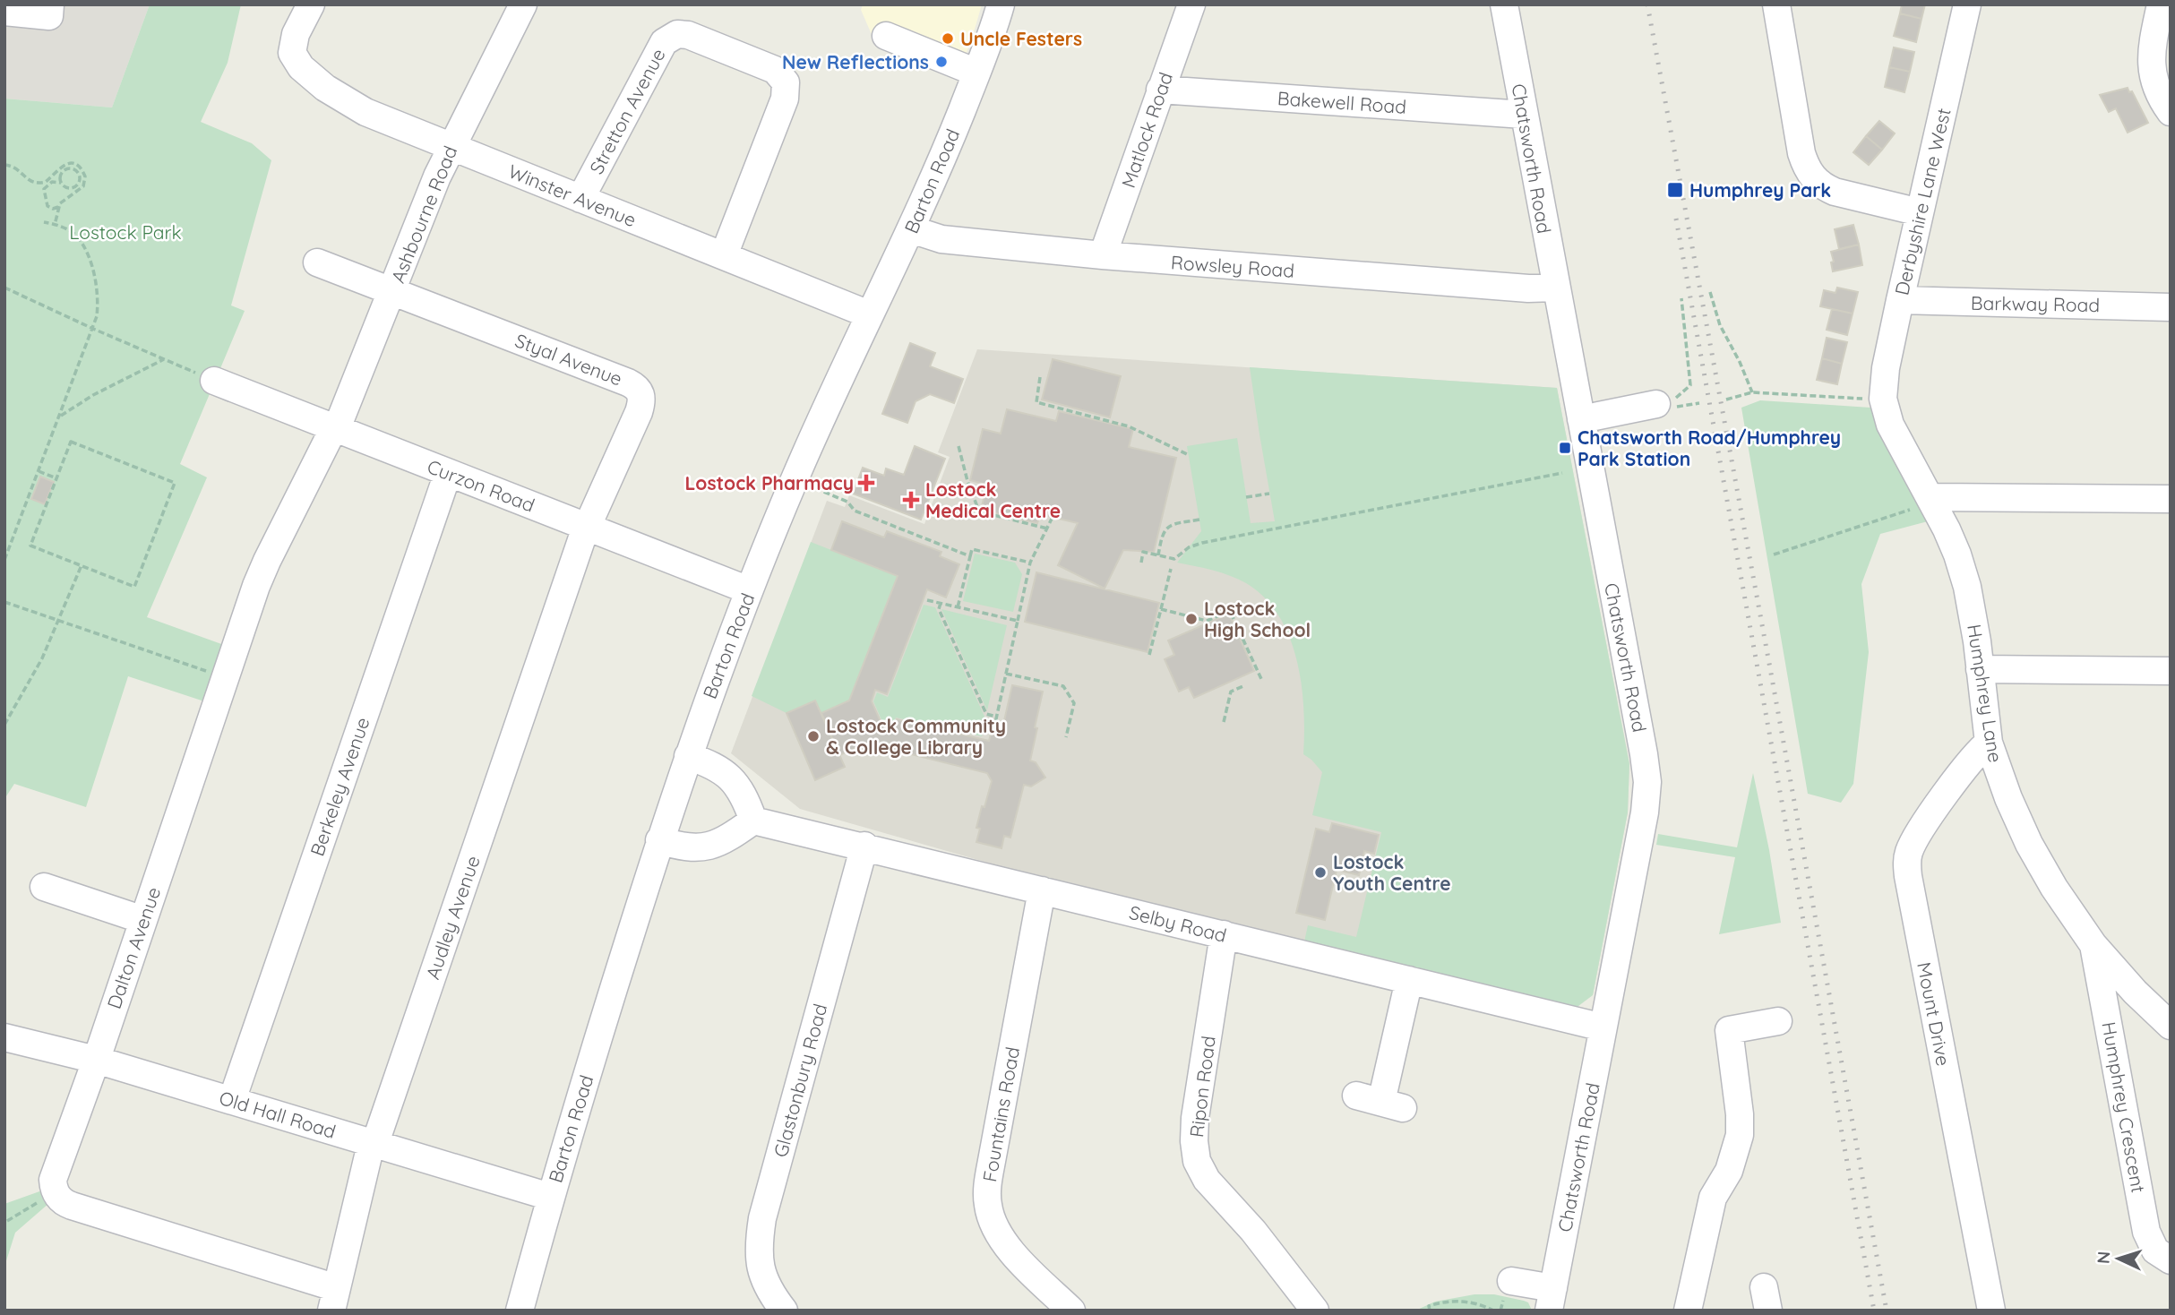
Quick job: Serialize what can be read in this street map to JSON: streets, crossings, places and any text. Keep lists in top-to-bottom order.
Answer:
{
  "streets": {
    "street": [
      "Bakewell Road",
      "Stretton Avenue",
      "Matlock Road",
      "Chatsworth Road",
      "Barton Road",
      "Winster Avenue",
      "Derbyshire Lane West",
      "Ashbourne Road",
      "Rowsley Road",
      "Barkway Road",
      "Styal Avenue",
      "Curzon Road",
      "Humphrey Lane",
      "Berkeley Avenue",
      "Audley Avenue",
      "Selby Road",
      "Dalton Avenue",
      "Mount Drive",
      "Glastonbury Road",
      "Ripon Road",
      "Humphrey Crescent",
      "Old Hall Road",
      "Fountains Road"
    ]
  },
  "crossings": [
    ["Bakewell Road", "Matlock Road"],
    ["Bakewell Road", "Chatsworth Road"],
    ["Stretton Avenue", "Winster Avenue"],
    ["Matlock Road", "Rowsley Road"],
    ["Chatsworth Road", "Rowsley Road"],
    ["Chatsworth Road", "Selby Road"],
    ["Barton Road", "Winster Avenue"],
    ["Barton Road", "Rowsley Road"],
    ["Barton Road", "Curzon Road"],
    ["Barton Road", "Old Hall Road"],
    ["Winster Avenue", "Ashbourne Road"],
    ["Derbyshire Lane West", "Barkway Road"],
    ["Derbyshire Lane West", "Humphrey Lane"],
    ["Ashbourne Road", "Styal Avenue"],
    ["Ashbourne Road", "Curzon Road"],
    ["Ashbourne Road", "Dalton Avenue"],
    ["Styal Avenue", "Curzon Road"],
    ["Styal Avenue", "Audley Avenue"],
    ["Curzon Road", "Berkeley Avenue"],
    ["Curzon Road", "Audley Avenue"],
    ["Curzon Road", "Dalton Avenue"],
    ["Humphrey Lane", "Mount Drive"],
    ["Humphrey Lane", "Humphrey Crescent"],
    ["Berkeley Avenue", "Old Hall Road"],
    ["Audley Avenue", "Old Hall Road"],
    ["Selby Road", "Glastonbury Road"],
    ["Selby Road", "Ripon Road"],
    ["Selby Road", "Fountains Road"],
    ["Dalton Avenue", "Old Hall Road"]
  ],
  "parks": ["Lostock Park"],
  "places": {
    "other": [
      "Uncle Festers",
      "New Reflections",
      "Lostock High School",
      "Lostock Community & College Library",
      "Lostock Youth Centre"
    ],
    "transit": ["Humphrey Park", "Chatsworth Road/Humphrey Park Station"],
    "health": ["Lostock Pharmacy", "Lostock Medical Centre"]
  },
  "north": "left"
}
